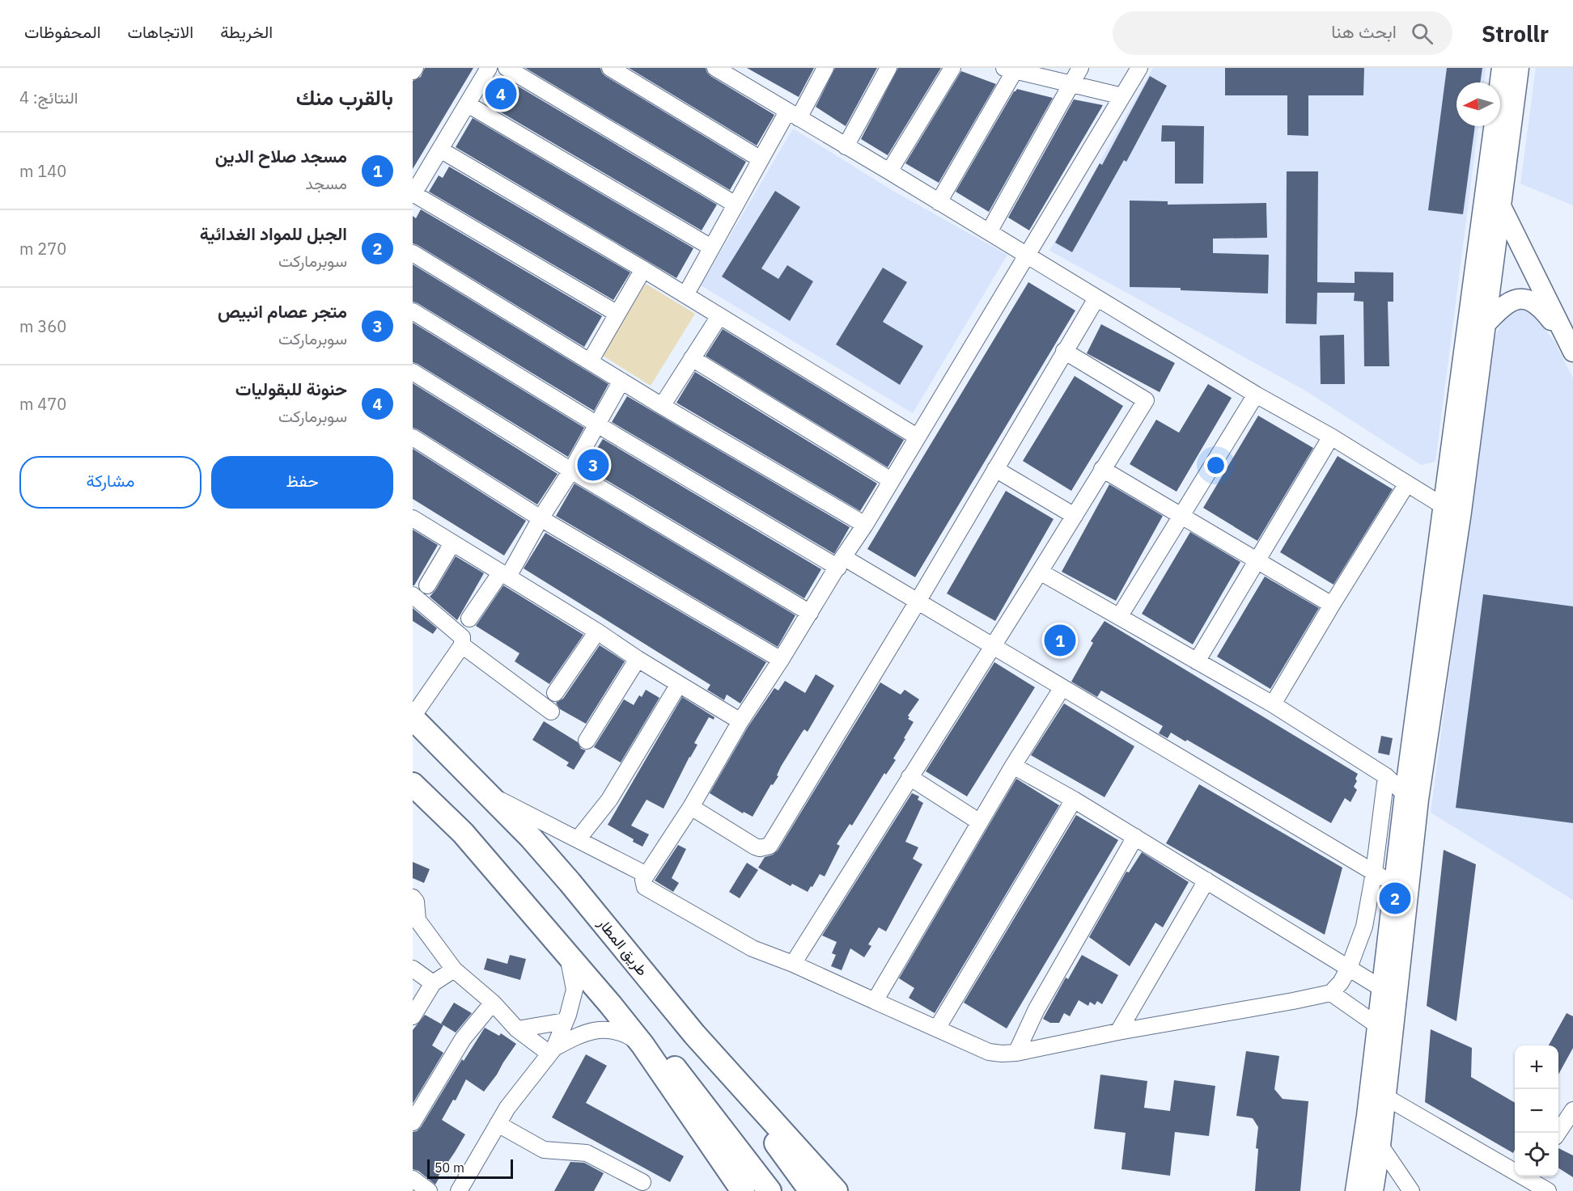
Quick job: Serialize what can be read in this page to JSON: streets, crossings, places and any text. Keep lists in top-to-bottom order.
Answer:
{
  "streets": {
    "highway": ["طريق المطار"]
  },
  "scale_bar": "50 m",
  "north": "left",
  "page": {
    "header": "Strollr",
    "search": "ابحث هنا",
    "nav": ["الخريطة", "الاتجاهات", "المحفوظات"],
    "heading": ["بالقرب منك", "النتائج: 4"],
    "pins": [
      "4",
      "3",
      "1",
      "2"
    ],
    "list": [
      {
        "mark": "1",
        "name": "مسجد صلاح الدين",
        "note": "مسجد",
        "value": "140 m"
      },
      {
        "mark": "2",
        "name": "الجبل للمواد الغدائية",
        "note": "سوبرماركت",
        "value": "270 m"
      },
      {
        "mark": "3",
        "name": "متجر عصام انبيص",
        "note": "سوبرماركت",
        "value": "360 m"
      },
      {
        "mark": "4",
        "name": "حنونة للبقوليات",
        "note": "سوبرماركت",
        "value": "470 m"
      }
    ],
    "buttons": ["حفظ", "مشاركة"],
    "map_buttons": ["+", "−"],
    "scale": "50 m"
  }
}
